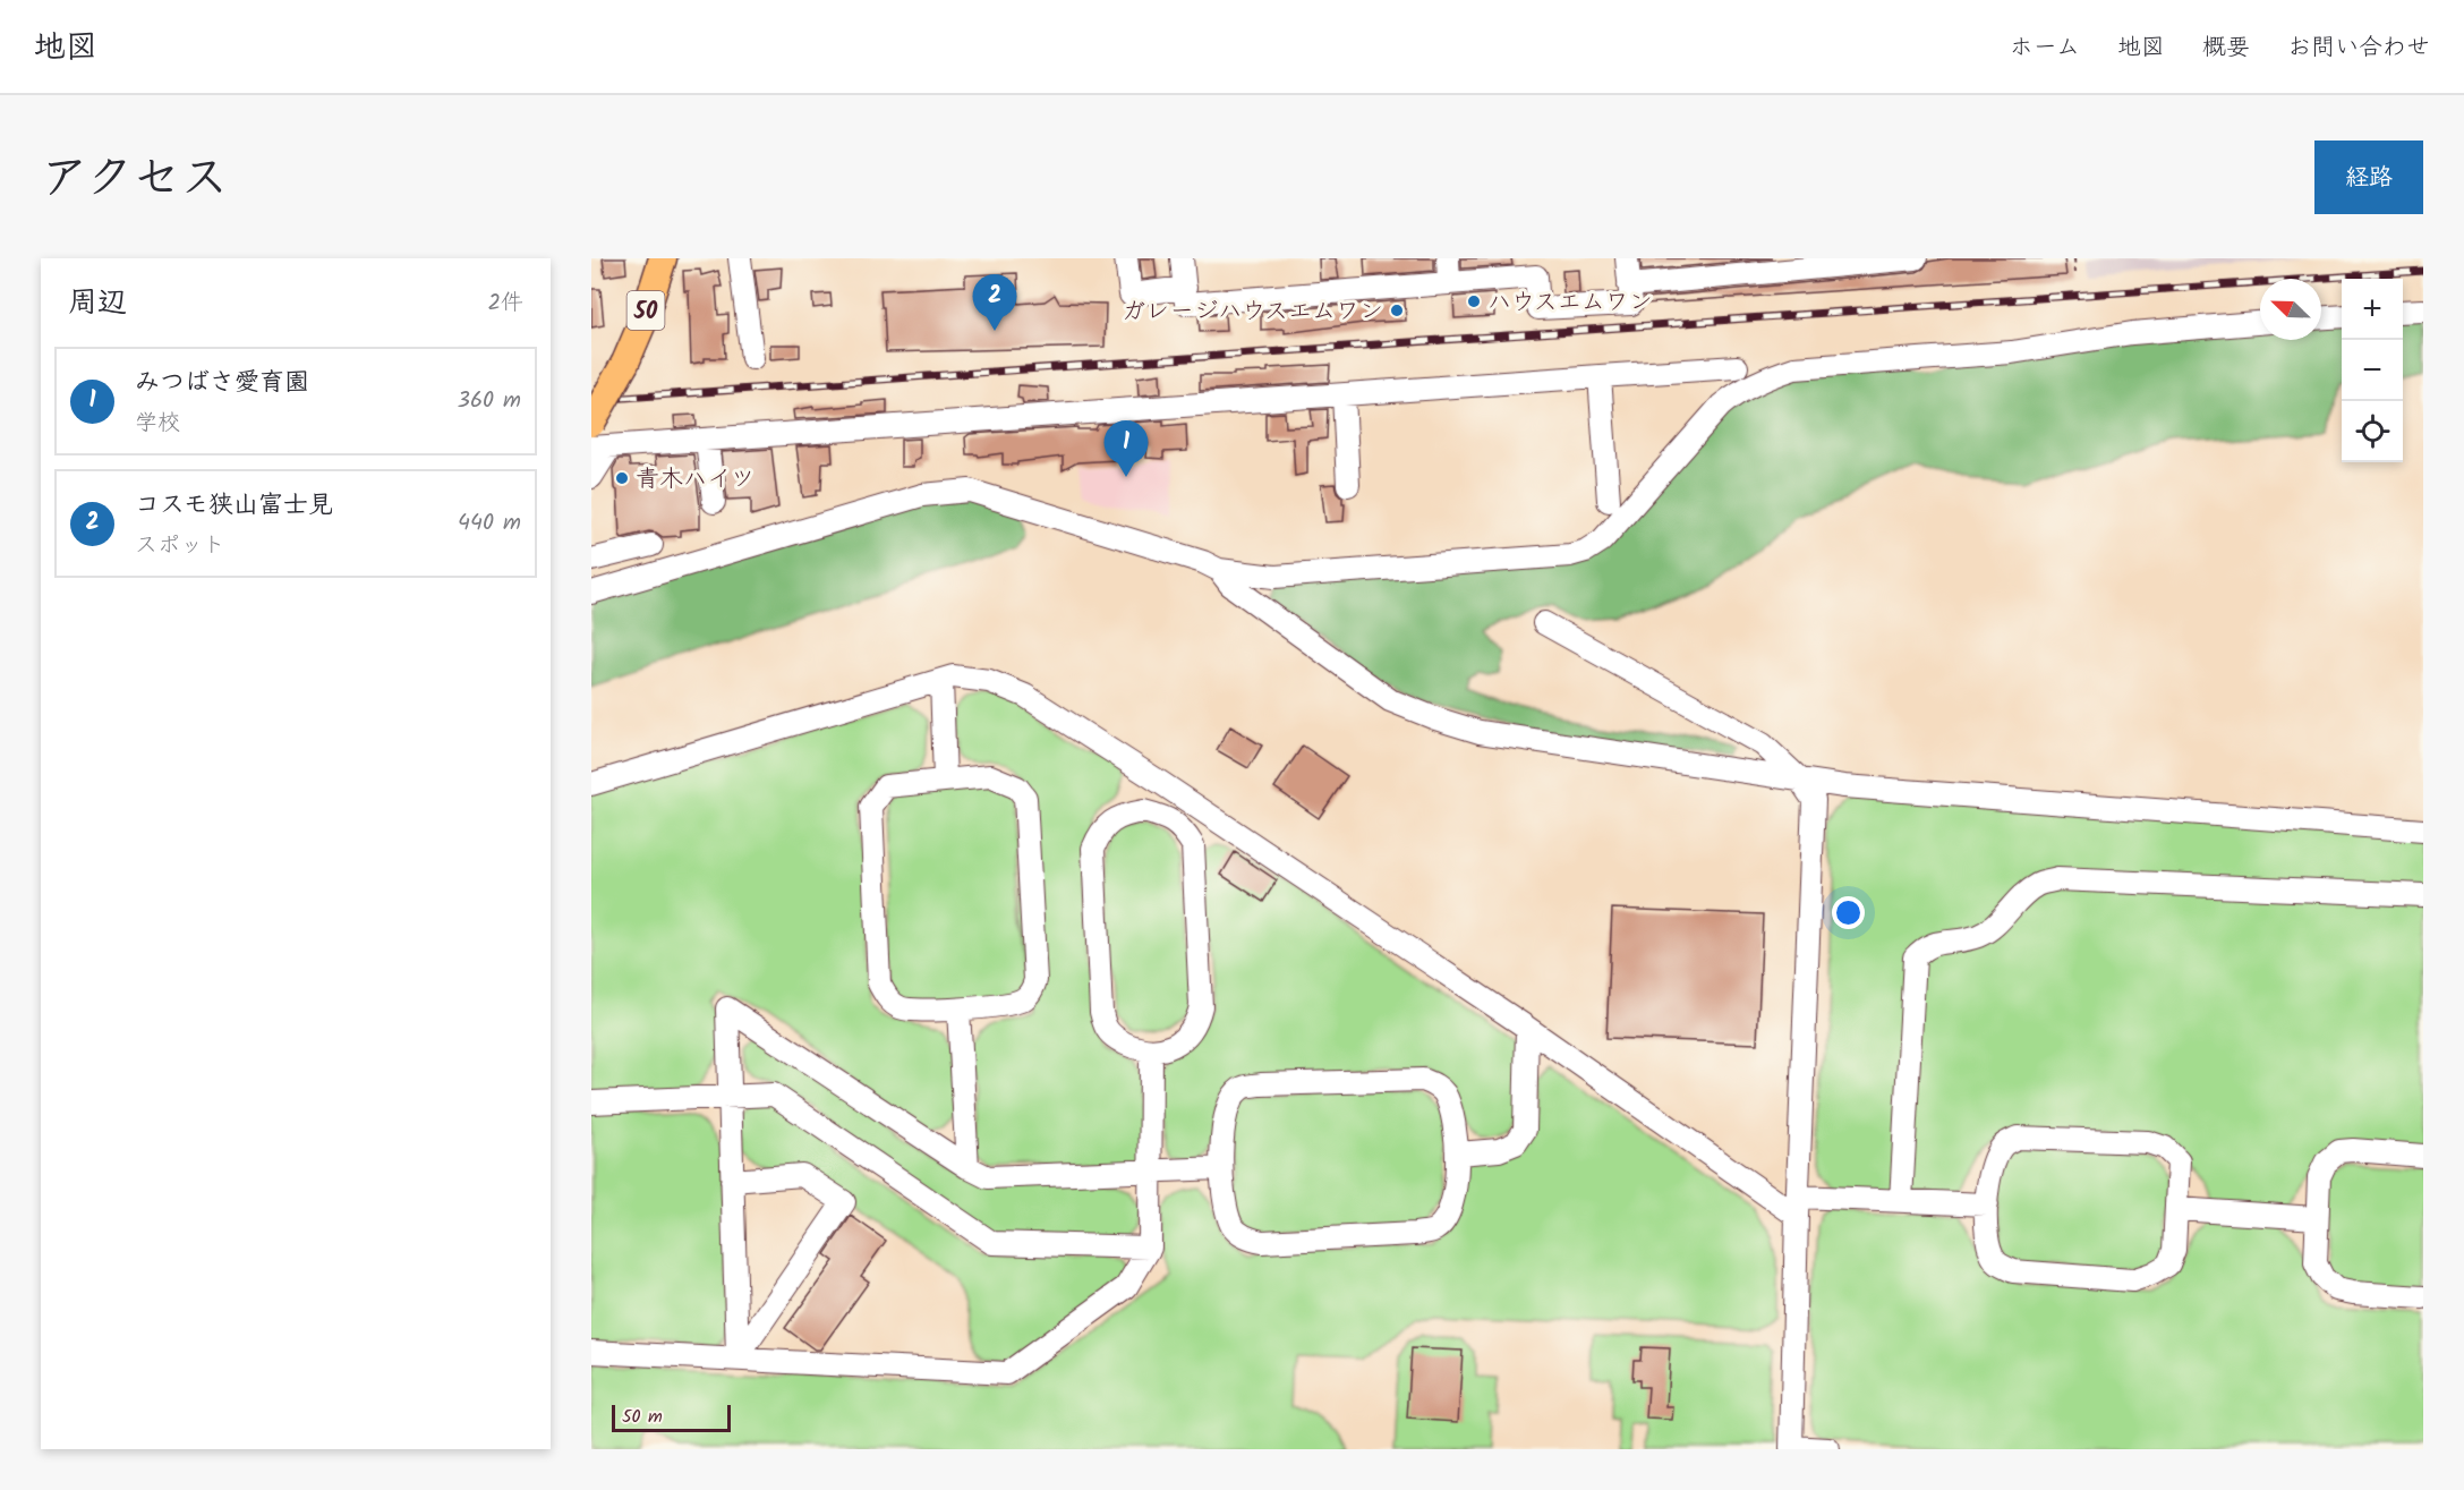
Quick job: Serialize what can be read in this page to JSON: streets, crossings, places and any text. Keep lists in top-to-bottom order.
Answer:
{
  "streets": {
    "main road": ["50"]
  },
  "places": ["ハウスエムワン", "ガレージハウスエムワン", "青木ハイツ"],
  "scale_bar": "50 m",
  "north": "top left",
  "page": {
    "header": "地図",
    "nav": [
      "ホーム",
      "地図",
      "概要",
      "お問い合わせ"
    ],
    "title": "アクセス",
    "buttons": "経路",
    "heading": ["周辺", "2件"],
    "pins": ["2", "1"],
    "map_buttons": ["+", "−"],
    "list": [
      {
        "mark": "1",
        "name": "みつばさ愛育園",
        "note": "学校",
        "value": "360 m"
      },
      {
        "mark": "2",
        "name": "コスモ狭山富士見",
        "note": "スポット",
        "value": "440 m"
      }
    ],
    "scale": "50 m"
  }
}
